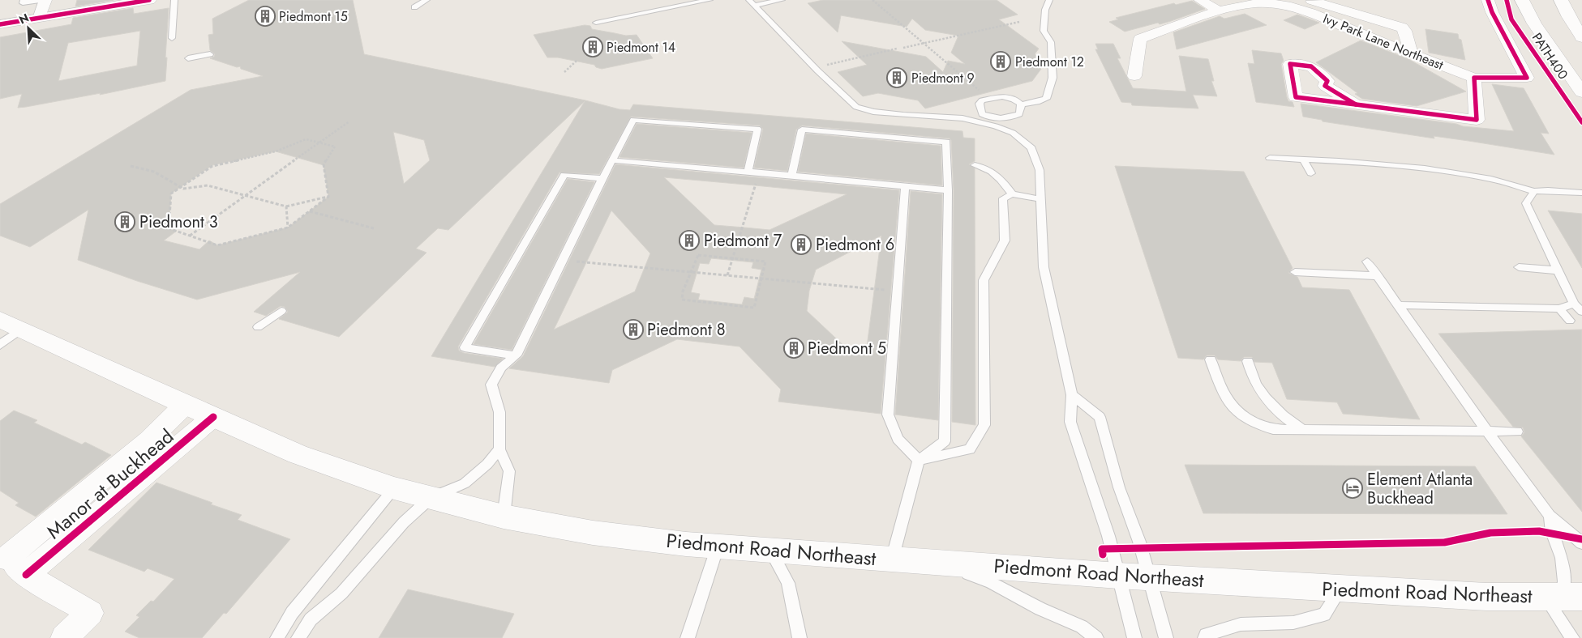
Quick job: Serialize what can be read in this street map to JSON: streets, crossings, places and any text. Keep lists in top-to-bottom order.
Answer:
{
  "streets": {
    "main road": ["Piedmont Road Northeast"],
    "street": ["Ivy Park Lane Northeast", "Manor at Buckhead"],
    "cycle path": ["PATH400"]
  },
  "crossings": [
    ["Manor at Buckhead", "Piedmont Road Northeast"]
  ],
  "places": {
    "building": [
      "Piedmont 15",
      "Piedmont 14",
      "Piedmont 12",
      "Piedmont 9",
      "Piedmont 3",
      "Piedmont 7",
      "Piedmont 6",
      "Piedmont 8",
      "Piedmont 5"
    ],
    "hotel": ["Element Atlanta Buckhead"]
  },
  "north": "top left"
}
